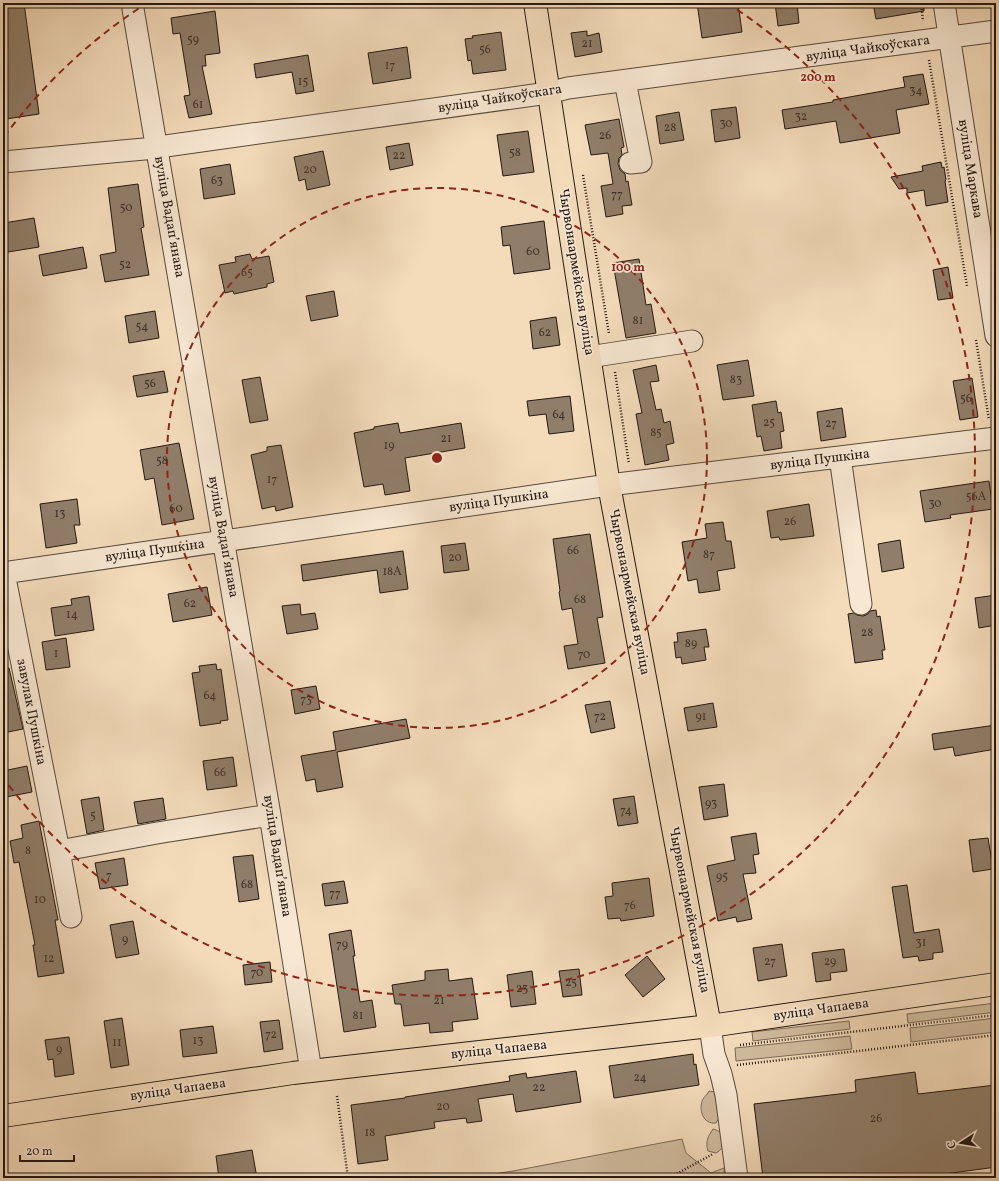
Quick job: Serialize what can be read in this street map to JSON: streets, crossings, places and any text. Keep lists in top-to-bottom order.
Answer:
{
  "streets": {
    "main road": ["Чырвонаармейская вуліца", "вуліца Чапаева"],
    "street": [
      "вуліца Чайкоўскага",
      "вуліца Маркава",
      "вуліца Вадапʼянава",
      "вуліца Пушкіна",
      "завулак Пушкіна"
    ]
  },
  "crossings": [
    ["вуліца Чайкоўскага", "вуліца Маркава"],
    ["вуліца Чайкоўскага", "вуліца Вадапʼянава"],
    ["вуліца Чайкоўскага", "Чырвонаармейская вуліца"],
    ["вуліца Вадапʼянава", "вуліца Пушкіна"],
    ["вуліца Вадапʼянава", "вуліца Чапаева"],
    ["Чырвонаармейская вуліца", "вуліца Пушкіна"],
    ["Чырвонаармейская вуліца", "вуліца Чапаева"],
    ["вуліца Пушкіна", "завулак Пушкіна"]
  ],
  "house_numbers": [
    "59",
    "21",
    "56",
    "17",
    "15",
    "34",
    "61",
    "32",
    "30",
    "28",
    "26",
    "58",
    "22",
    "20",
    "63",
    "77",
    "50",
    "60",
    "52",
    "65",
    "81",
    "54",
    "62",
    "83",
    "56",
    "56",
    "64",
    "25",
    "27",
    "85",
    "21",
    "19",
    "58",
    "17",
    "56А",
    "30",
    "60",
    "13",
    "26",
    "66",
    "87",
    "20",
    "18А",
    "68",
    "62",
    "14",
    "28",
    "89",
    "1",
    "70",
    "64",
    "73",
    "72",
    "91",
    "66",
    "93",
    "74",
    "5",
    "8",
    "7",
    "95",
    "68",
    "77",
    "10",
    "76",
    "9",
    "31",
    "79",
    "12",
    "27",
    "29",
    "70",
    "25",
    "23",
    "21",
    "81",
    "72",
    "13",
    "11",
    "9",
    "24",
    "22",
    "20",
    "26",
    "18"
  ],
  "scale_bar": "20 m",
  "north": "left",
  "rings": ["200 m", "100 m"]
}
